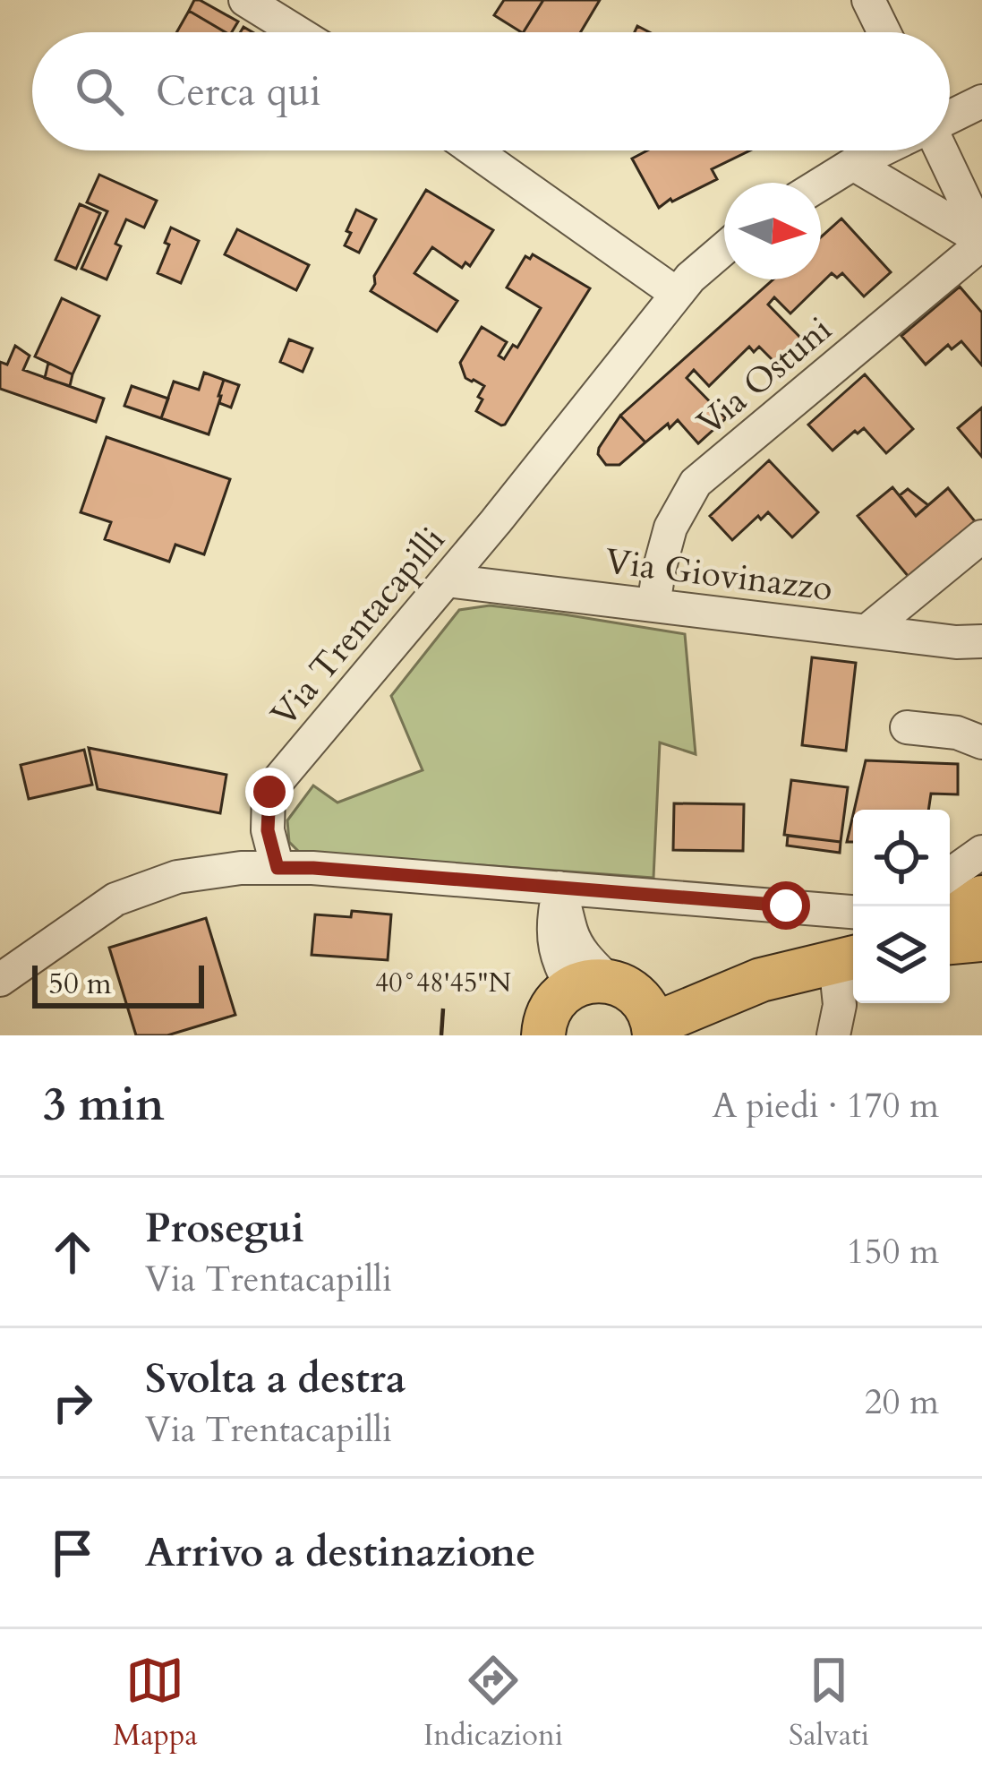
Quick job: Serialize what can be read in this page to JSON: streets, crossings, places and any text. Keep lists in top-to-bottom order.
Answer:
{
  "streets": {
    "street": ["Via Ostuni", "Via Giovinazzo", "Via Trentacapilli"]
  },
  "crossings": [
    ["Via Ostuni", "Via Giovinazzo"],
    ["Via Giovinazzo", "Via Trentacapilli"]
  ],
  "scale_bar": "50 m",
  "north": "right",
  "page": {
    "search": "Cerca qui",
    "scale": "50 m",
    "heading": ["3 min", "A piedi · 170 m"],
    "list": [
      ["Prosegui", "Via Trentacapilli", "150 m"],
      ["Svolta a destra", "Via Trentacapilli", "20 m"],
      "Arrivo a destinazione"
    ],
    "nav": ["Mappa", "Indicazioni", "Salvati"]
  },
  "coordinates": ["40°48'45\"N"]
}
